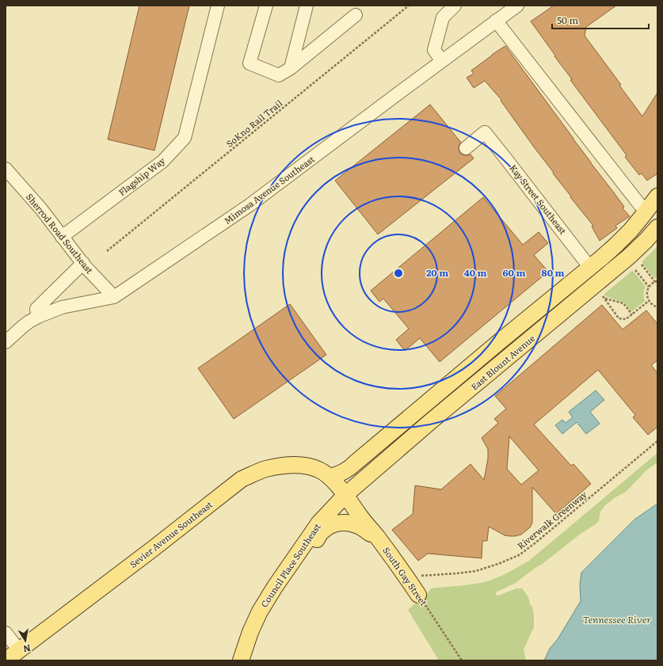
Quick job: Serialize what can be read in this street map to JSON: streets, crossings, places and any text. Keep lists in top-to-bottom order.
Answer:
{
  "streets": {
    "main road": [
      "East Blount Avenue",
      "Sevier Avenue Southeast",
      "Council Place Southeast",
      "South Gay Street"
    ],
    "street": [
      "Flagship Way",
      "Mimosa Avenue Southeast",
      "Kay Street Southeast",
      "Sherrod Road Southeast"
    ],
    "path": ["SoKno Rail Trail", "Riverwalk Greenway"]
  },
  "crossings": [
    ["Flagship Way", "Sherrod Road Southeast"],
    ["Mimosa Avenue Southeast", "Sherrod Road Southeast"],
    ["East Blount Avenue", "Sevier Avenue Southeast"],
    ["East Blount Avenue", "Council Place Southeast"],
    ["East Blount Avenue", "South Gay Street"],
    ["Sevier Avenue Southeast", "Council Place Southeast"],
    ["Sevier Avenue Southeast", "South Gay Street"],
    ["Council Place Southeast", "South Gay Street"]
  ],
  "water": ["Tennessee River"],
  "scale_bar": "50 m",
  "north": "bottom",
  "rings": [
    "20 m",
    "40 m",
    "60 m",
    "80 m"
  ]
}
